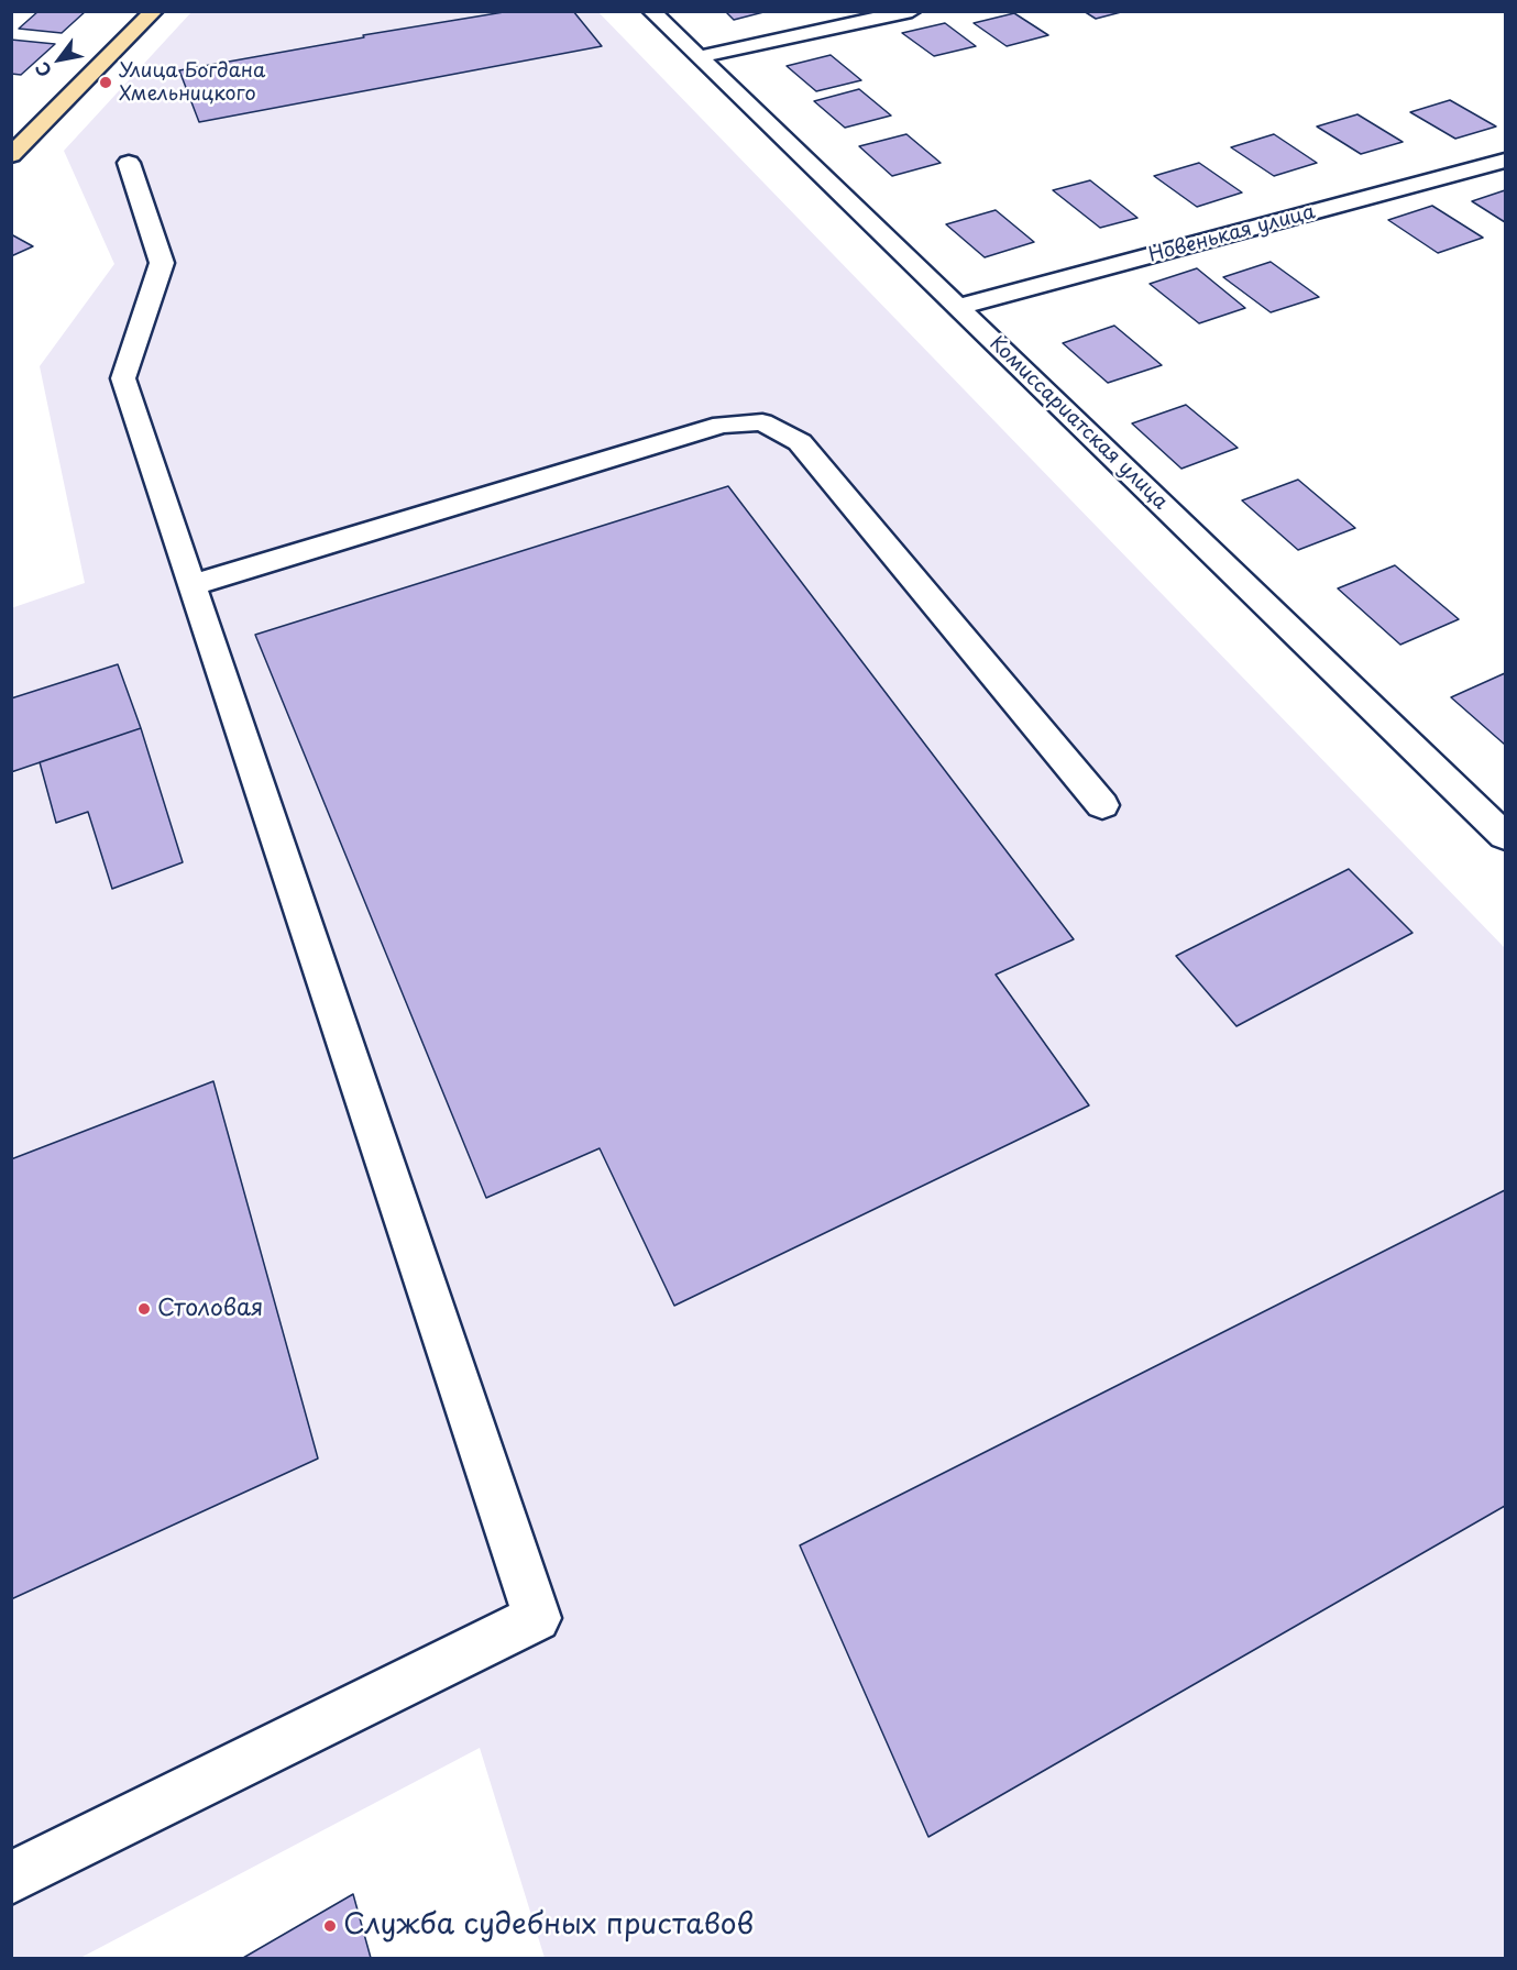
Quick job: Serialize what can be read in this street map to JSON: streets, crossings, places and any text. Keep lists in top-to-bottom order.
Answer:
{
  "streets": {
    "street": ["Новенькая улица", "Комиссариатская улица"]
  },
  "crossings": [
    ["Новенькая улица", "Комиссариатская улица"]
  ],
  "places": ["Улица Богдана Хмельницкого", "Столовая", "Служба судебных приставов"],
  "north": "bottom left"
}
